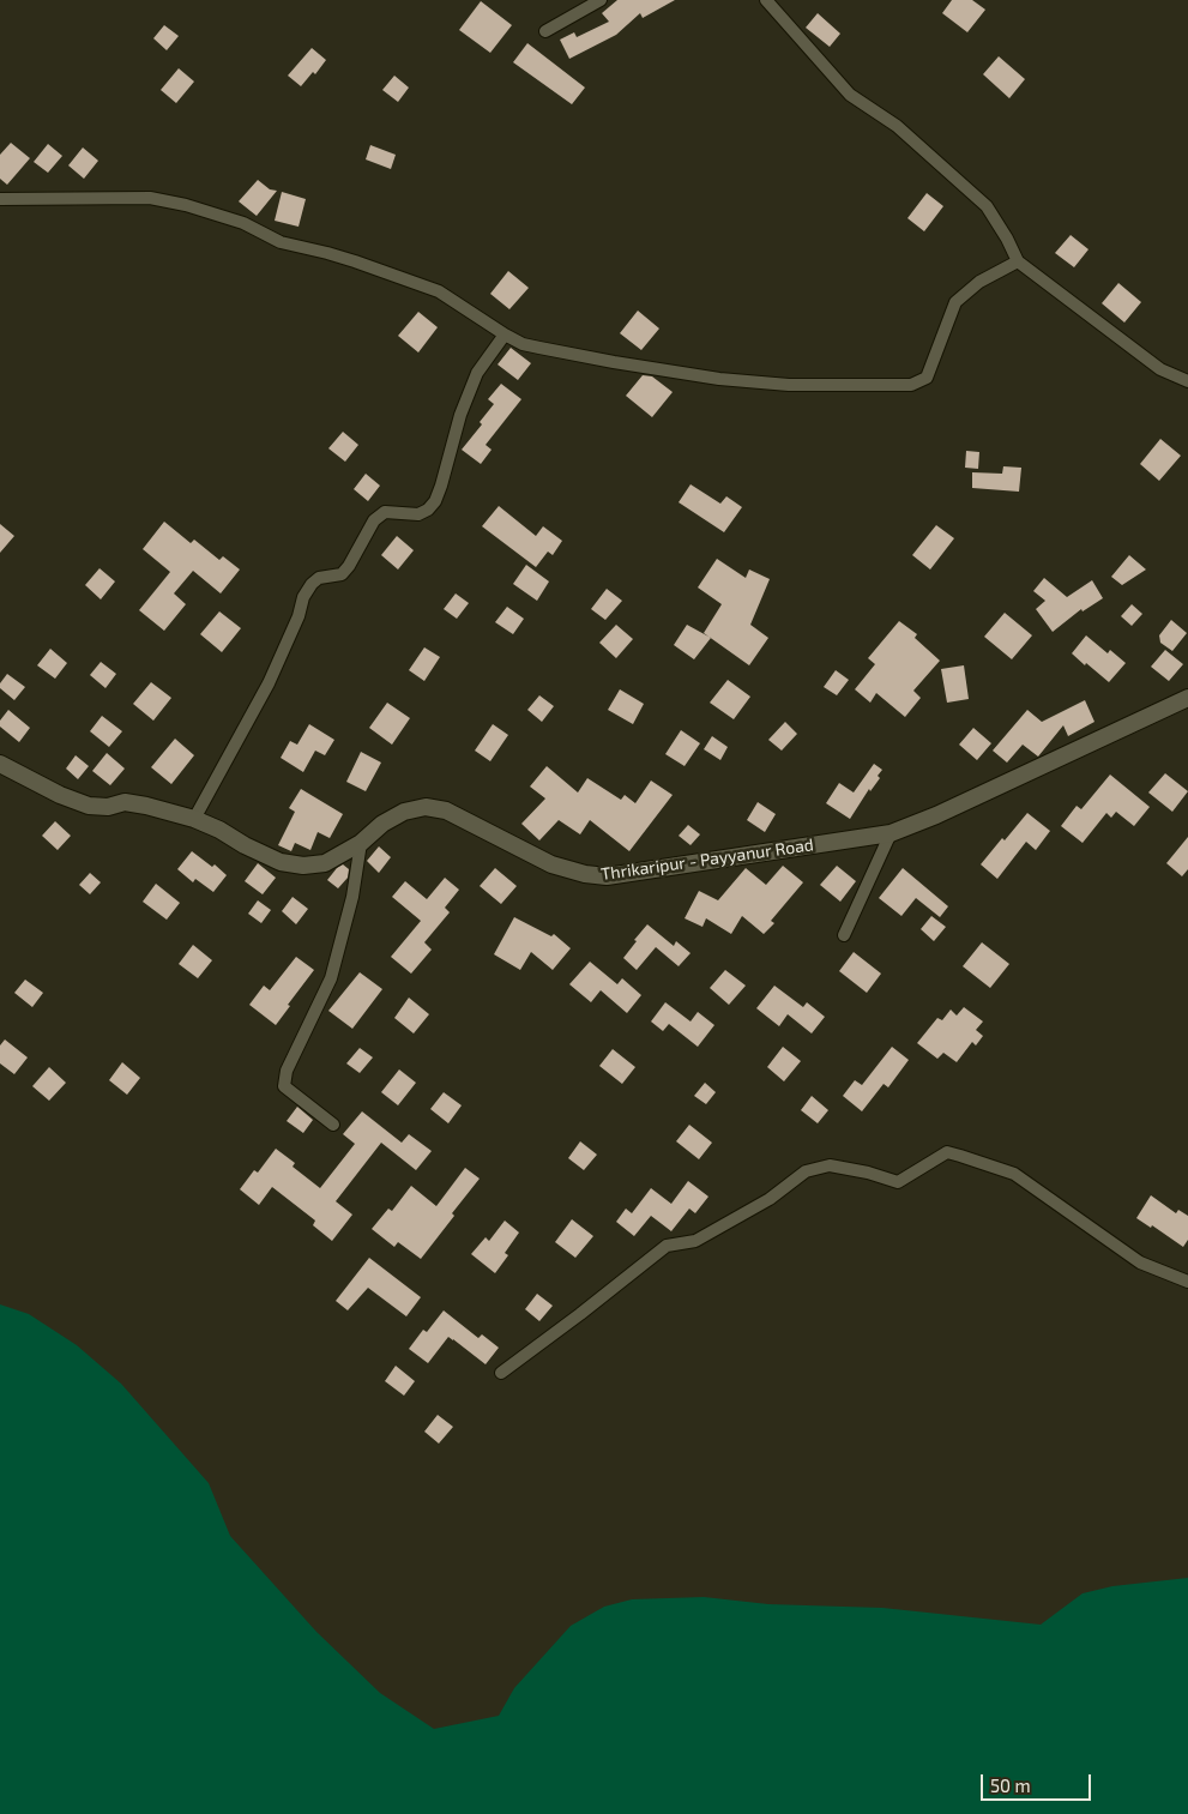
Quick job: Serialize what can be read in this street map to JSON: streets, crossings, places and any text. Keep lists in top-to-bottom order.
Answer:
{
  "streets": {
    "main road": ["Thrikaripur - Payyanur Road"]
  },
  "scale_bar": "50 m"
}
